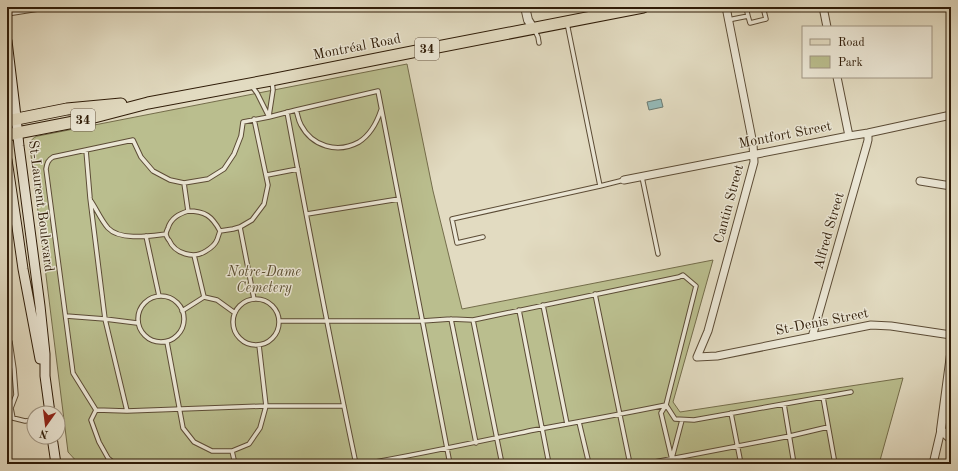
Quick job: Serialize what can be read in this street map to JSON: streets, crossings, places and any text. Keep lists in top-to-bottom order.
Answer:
{
  "streets": {
    "main road": ["Montréal Road", "34", "St-Laurent Boulevard"],
    "street": [
      "Montfort Street",
      "Cantin Street",
      "Alfred Street",
      "St-Denis Street"
    ]
  },
  "crossings": [
    ["Montréal Road", "St-Laurent Boulevard"],
    ["Montfort Street", "Cantin Street"],
    ["Montfort Street", "Alfred Street"],
    ["Cantin Street", "St-Denis Street"],
    ["Alfred Street", "St-Denis Street"]
  ],
  "parks": ["Notre-Dame Cemetery"],
  "legend": ["Road", "Park"],
  "north": "bottom"
}
